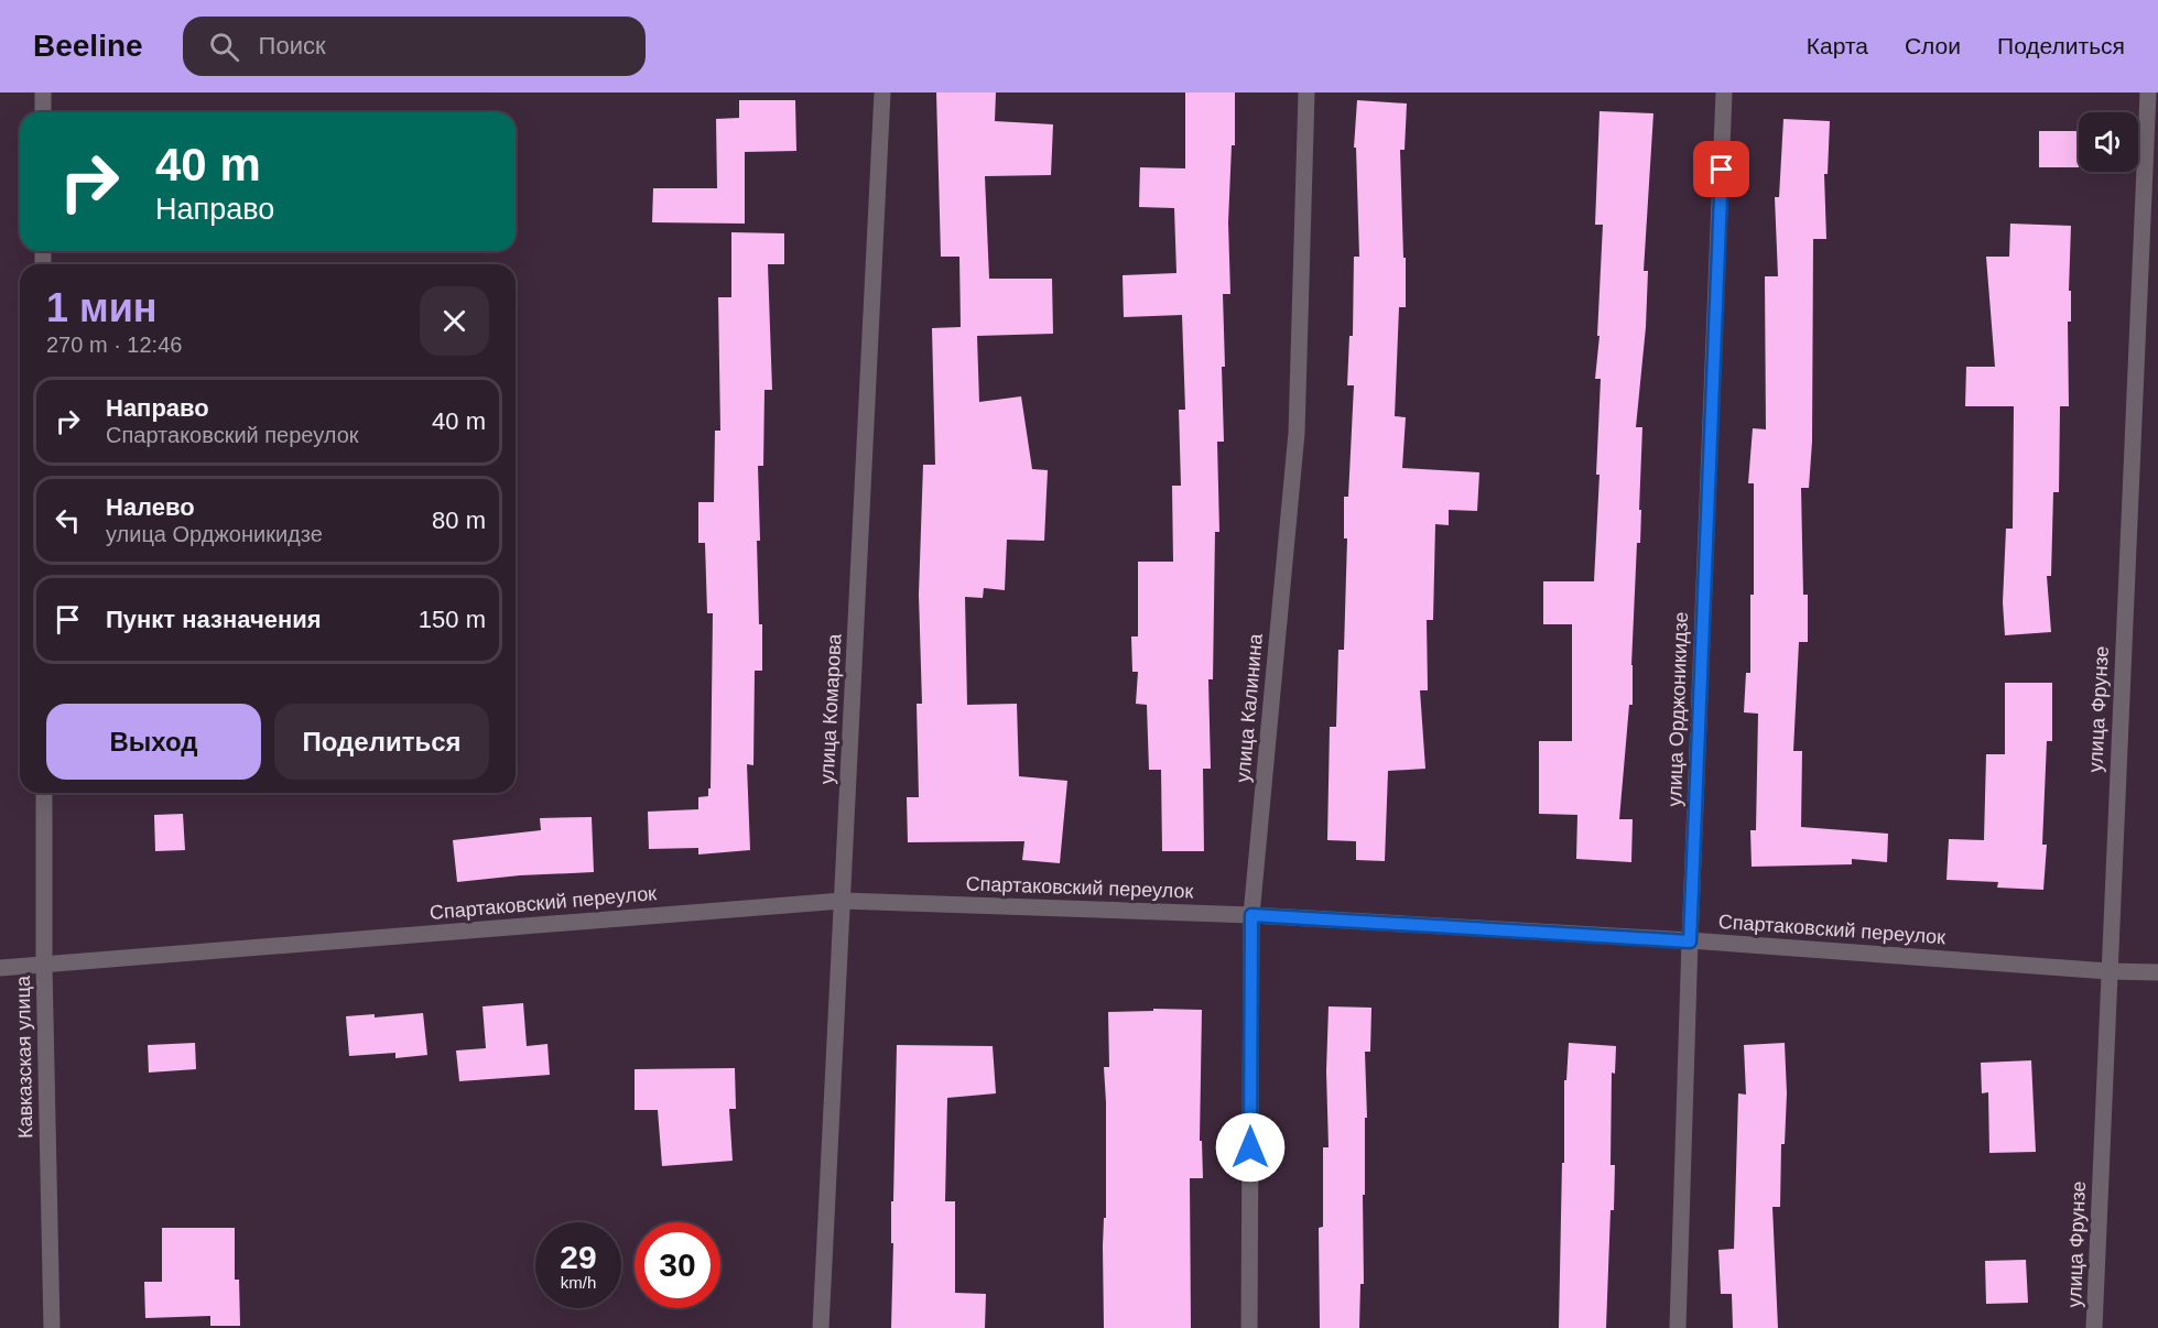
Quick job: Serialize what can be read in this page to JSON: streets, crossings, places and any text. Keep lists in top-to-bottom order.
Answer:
{
  "streets": {
    "street": [
      "улица Калинина",
      "улица Комарова",
      "улица Орджоникидзе",
      "улица Фрунзе",
      "Спартаковский переулок",
      "Кавказская улица"
    ]
  },
  "crossings": [
    ["улица Калинина", "Спартаковский переулок"],
    ["улица Комарова", "Спартаковский переулок"],
    ["улица Орджоникидзе", "Спартаковский переулок"],
    ["улица Фрунзе", "Спартаковский переулок"],
    ["Спартаковский переулок", "Кавказская улица"]
  ],
  "page": {
    "header": "Beeline",
    "search": "Поиск",
    "nav": ["Карта", "Слои", "Поделиться"],
    "turn": ["40 m", "Направо"],
    "heading": ["1 мин", "270 m · 12:46"],
    "list": [
      {
        "name": "Направо",
        "note": "Спартаковский переулок",
        "value": "40 m"
      },
      {
        "name": "Налево",
        "note": "улица Орджоникидзе",
        "value": "80 m"
      },
      {
        "name": "Пункт назначения",
        "value": "150 m"
      }
    ],
    "buttons": ["Выход", "Поделиться"],
    "speed": "29 km/h",
    "limit": "30"
  }
}
